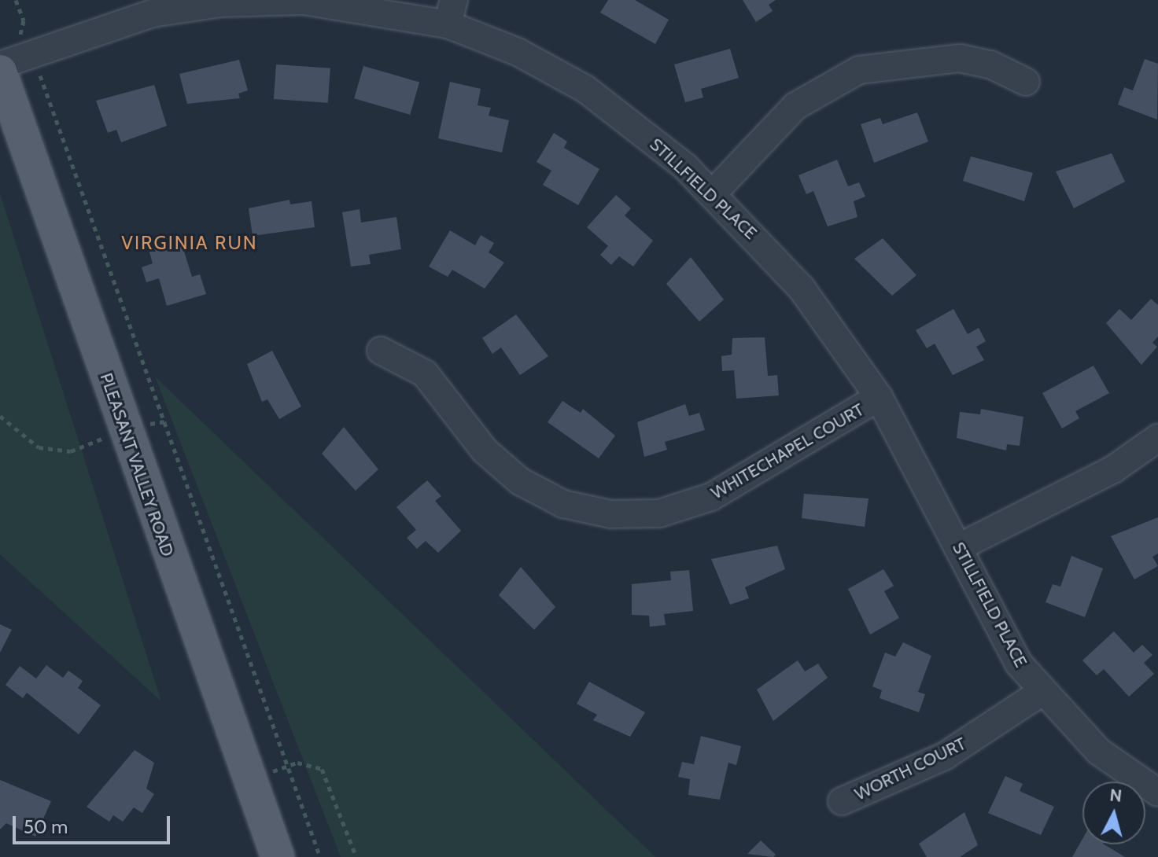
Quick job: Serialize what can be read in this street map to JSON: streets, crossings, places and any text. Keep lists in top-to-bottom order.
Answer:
{
  "streets": {
    "main road": ["PLEASANT VALLEY ROAD"],
    "street": ["STILLFIELD PLACE", "WHITECHAPEL COURT", "WORTH COURT"]
  },
  "crossings": [
    ["STILLFIELD PLACE", "WHITECHAPEL COURT"],
    ["STILLFIELD PLACE", "WORTH COURT"]
  ],
  "districts": ["VIRGINIA RUN"],
  "scale_bar": "50 m",
  "north": "top"
}
